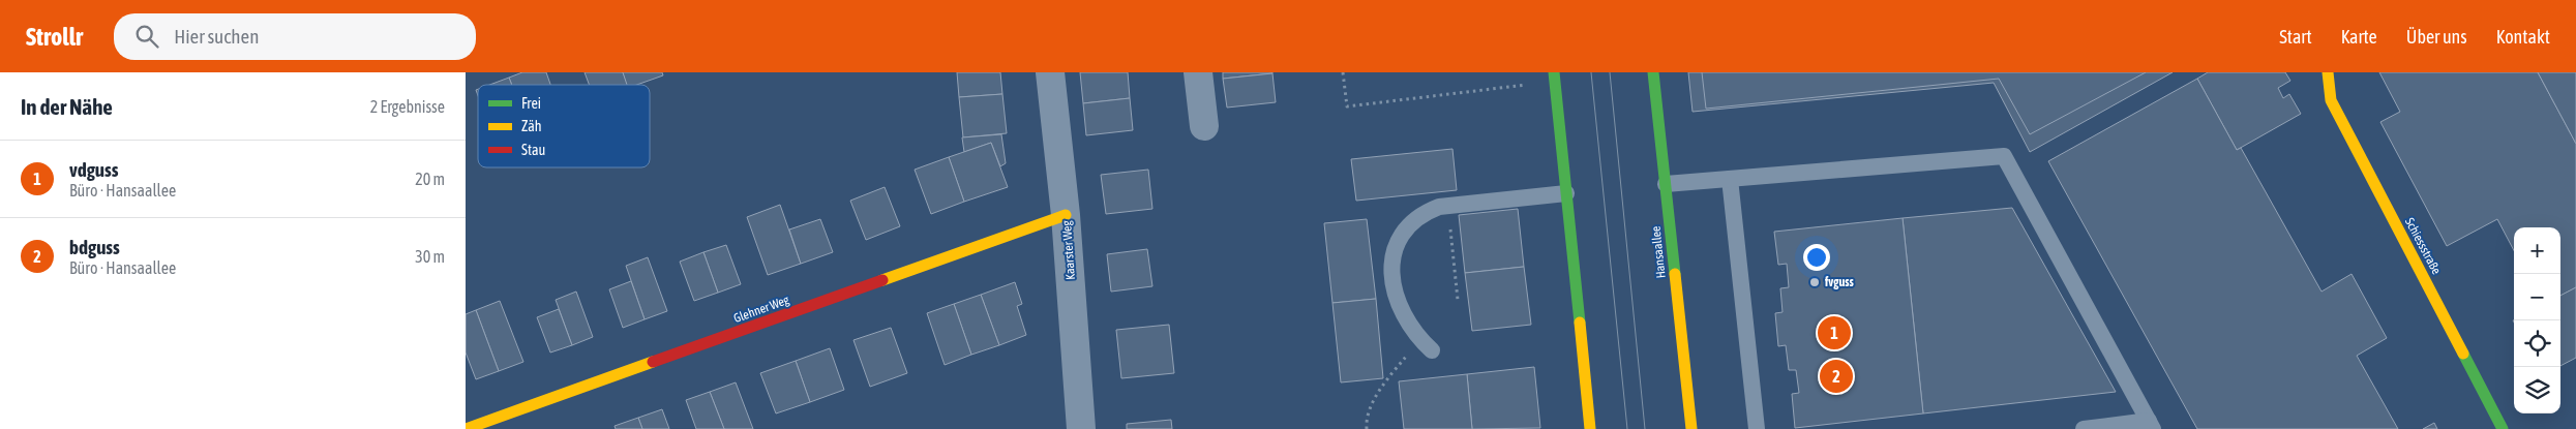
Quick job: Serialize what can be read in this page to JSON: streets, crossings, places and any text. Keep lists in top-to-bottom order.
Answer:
{
  "streets": {
    "street": [
      "Schiessstraße",
      "Kaarster Weg",
      "Hansaallee",
      "Glehner Weg"
    ]
  },
  "crossings": [
    ["Kaarster Weg", "Glehner Weg"]
  ],
  "places": ["fvguss"],
  "legend": ["Frei", "Zäh", "Stau"],
  "page": {
    "header": "Strollr",
    "search": "Hier suchen",
    "nav": [
      "Start",
      "Karte",
      "Über uns",
      "Kontakt"
    ],
    "heading": ["In der Nähe", "2 Ergebnisse"],
    "list": [
      {
        "mark": "1",
        "name": "vdguss",
        "note": "Büro · Hansaallee",
        "value": "20 m"
      },
      {
        "mark": "2",
        "name": "bdguss",
        "note": "Büro · Hansaallee",
        "value": "30 m"
      }
    ],
    "map_buttons": ["+", "−"],
    "pins": ["1", "2"]
  }
}
